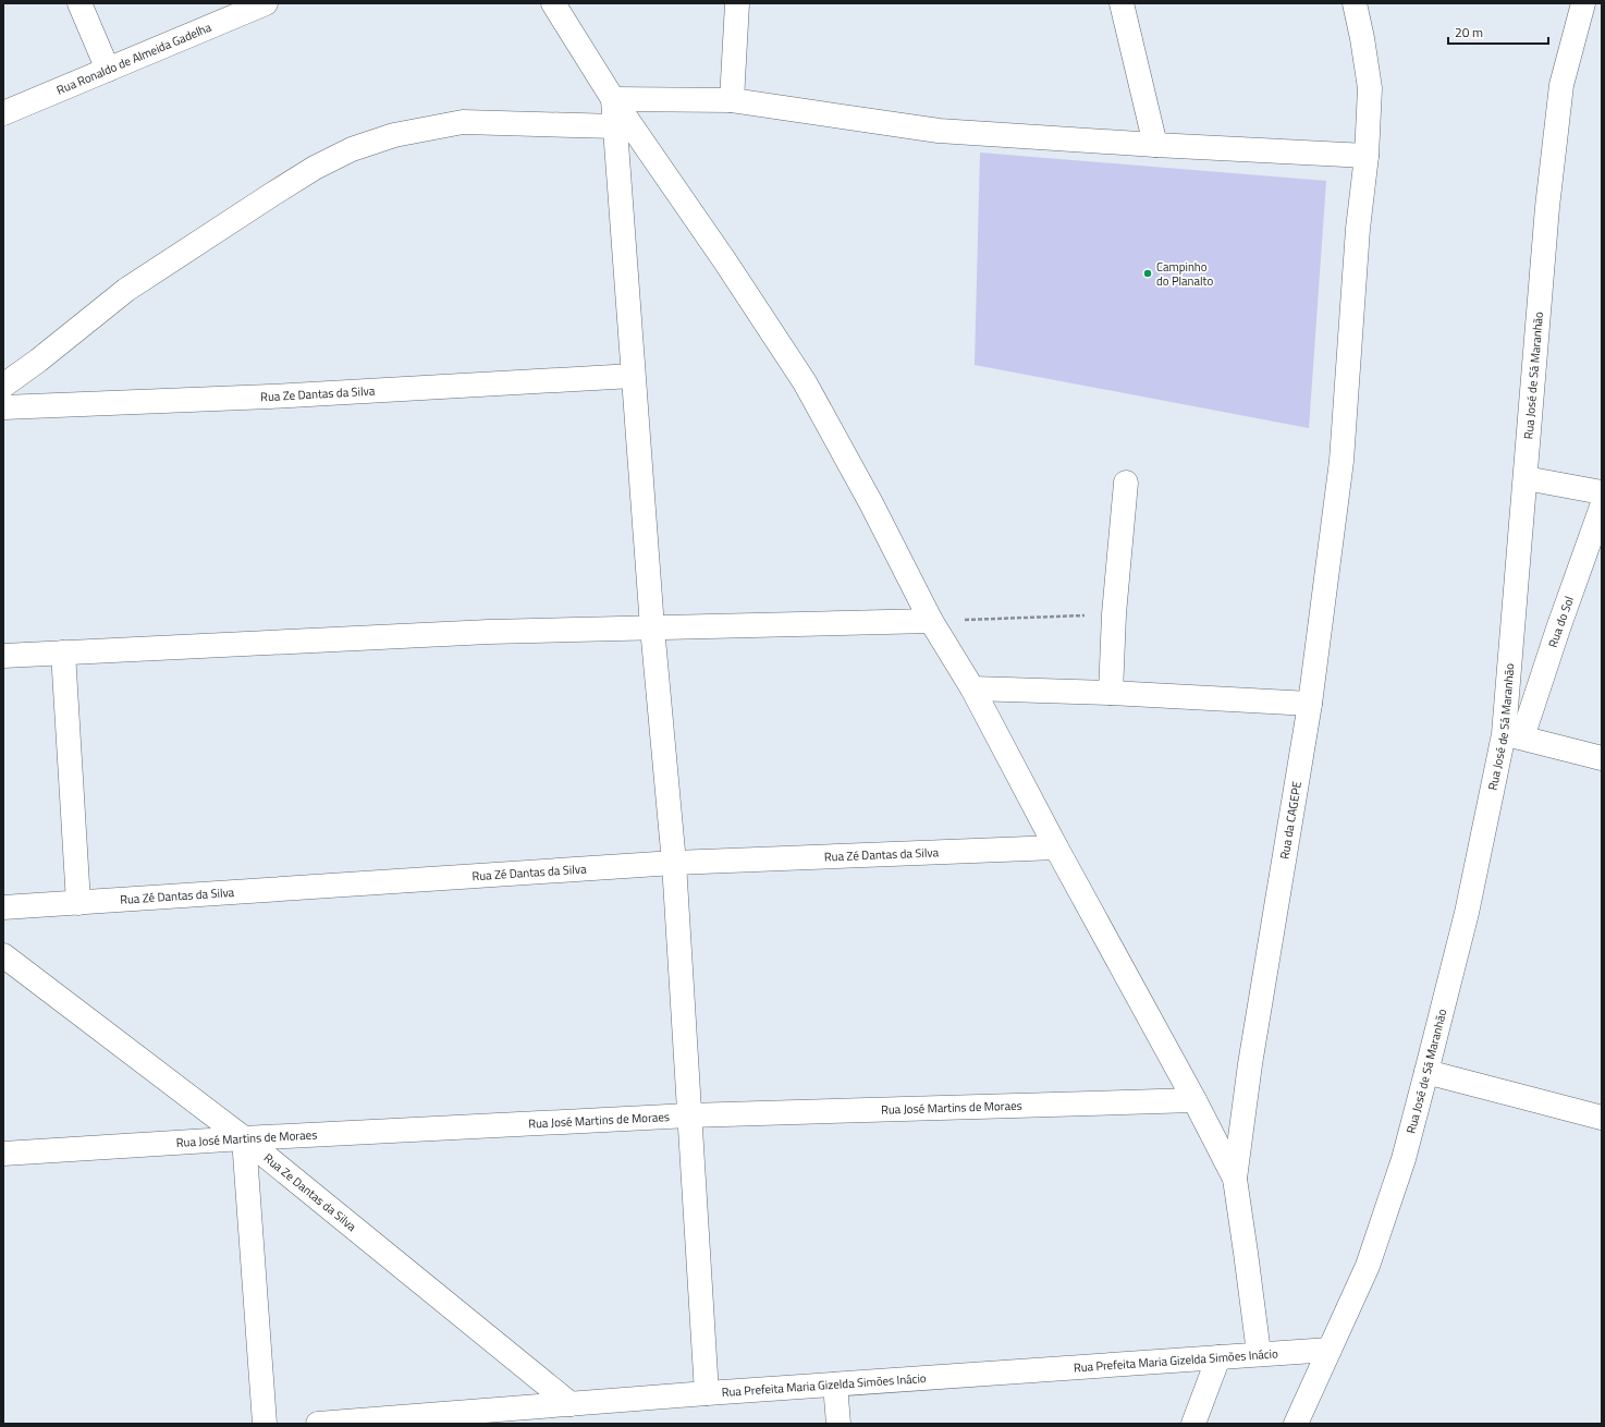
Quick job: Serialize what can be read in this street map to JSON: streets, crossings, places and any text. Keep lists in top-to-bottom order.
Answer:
{
  "streets": {
    "street": [
      "Rua Ronaldo de Almeida Gadelha",
      "Rua José de Sá Maranhão",
      "Rua Ze Dantas da Silva",
      "Rua do Sol",
      "Rua da CAGEPE",
      "Rua Zé Dantas da Silva",
      "Rua José Martins de Moraes",
      "Rua Prefeita Maria Gizelda Simões Inácio"
    ]
  },
  "crossings": [
    ["Rua José de Sá Maranhão", "Rua do Sol"],
    ["Rua José de Sá Maranhão", "Rua Prefeita Maria Gizelda Simões Inácio"],
    ["Rua Ze Dantas da Silva", "Rua José Martins de Moraes"],
    ["Rua Ze Dantas da Silva", "Rua Prefeita Maria Gizelda Simões Inácio"]
  ],
  "places": ["Campinho do Planalto"],
  "scale_bar": "20 m"
}
